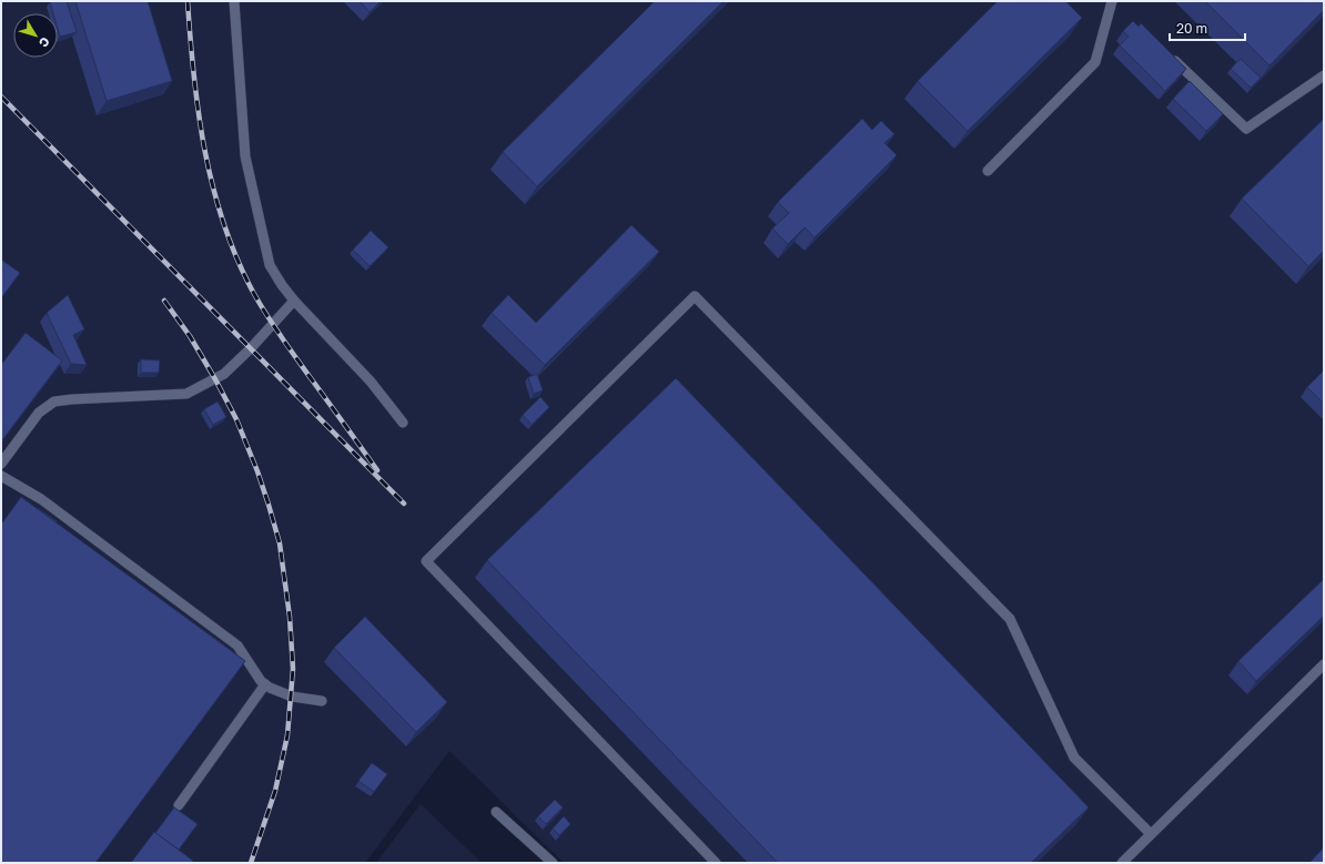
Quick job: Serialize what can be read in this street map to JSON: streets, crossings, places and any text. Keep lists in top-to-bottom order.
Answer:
{
  "scale_bar": "20 m",
  "north": "bottom right"
}
